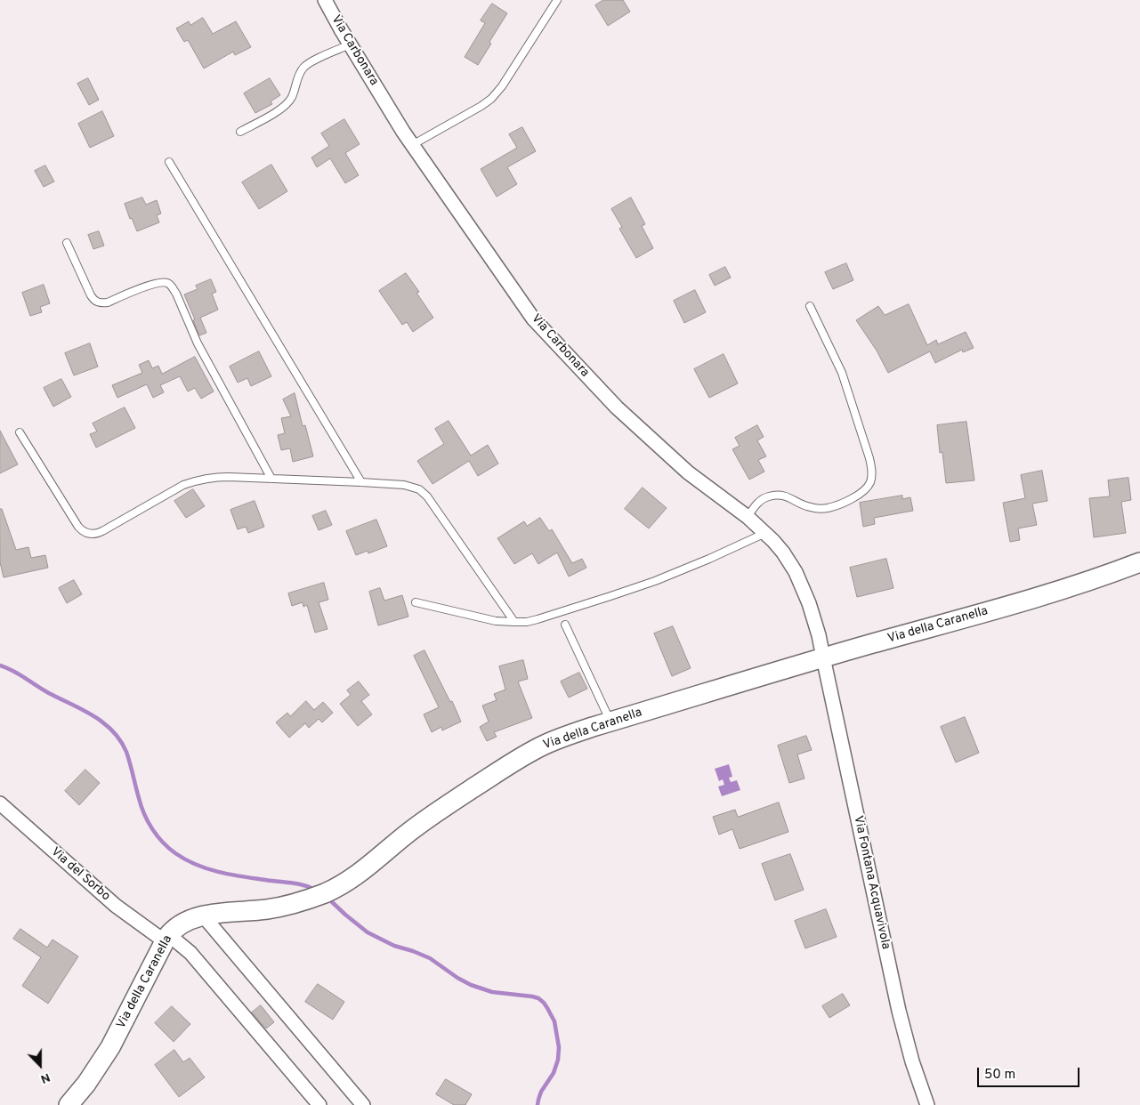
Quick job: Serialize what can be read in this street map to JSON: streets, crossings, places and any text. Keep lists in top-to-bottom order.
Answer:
{
  "streets": {
    "main road": ["Via della Caranella"],
    "street": ["Via Carbonara", "Via del Sorbo", "Via Fontana Acquavivola"]
  },
  "crossings": [
    ["Via Carbonara", "Via della Caranella"],
    ["Via Carbonara", "Via Fontana Acquavivola"],
    ["Via della Caranella", "Via del Sorbo"],
    ["Via della Caranella", "Via Fontana Acquavivola"]
  ],
  "scale_bar": "50 m",
  "north": "bottom"
}
